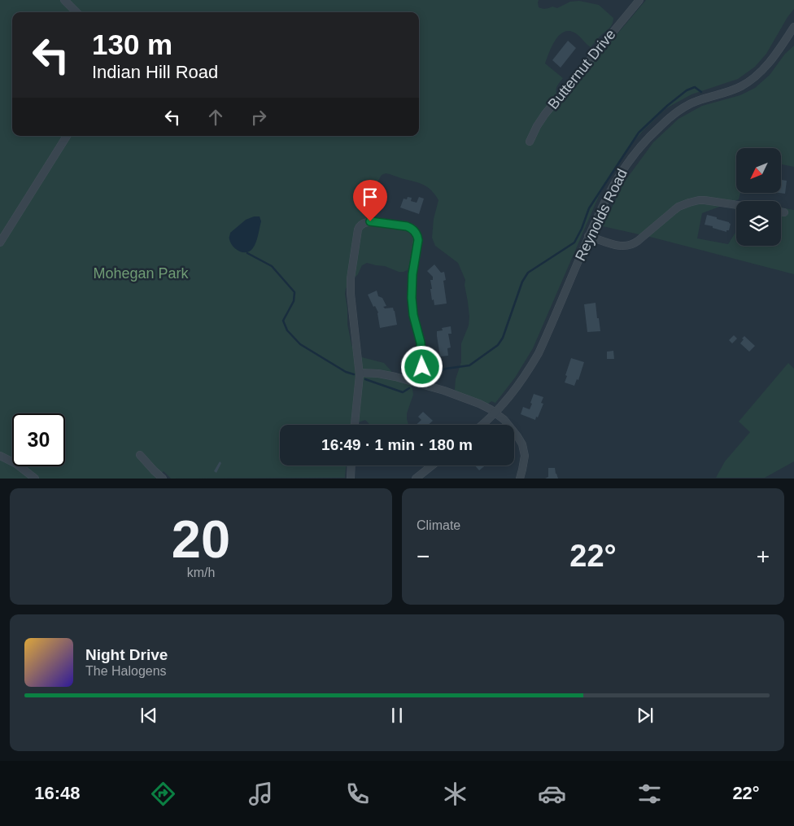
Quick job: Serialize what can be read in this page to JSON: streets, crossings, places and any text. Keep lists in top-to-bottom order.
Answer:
{
  "streets": {
    "street": ["Butternut Drive", "Reynolds Road"]
  },
  "parks": ["Mohegan Park"],
  "north": "bottom left",
  "page": {
    "turn": ["130 m", "Indian Hill Road"],
    "limit": "30",
    "trip": "16:49 · 1 min · 180 m",
    "tile": [
      ["20", "km/h"],
      "Climate"
    ],
    "heat": ["−", "22°", "+"],
    "song": ["Night Drive", "The Halogens"],
    "tabs": ["16:48", "22°"]
  }
}
